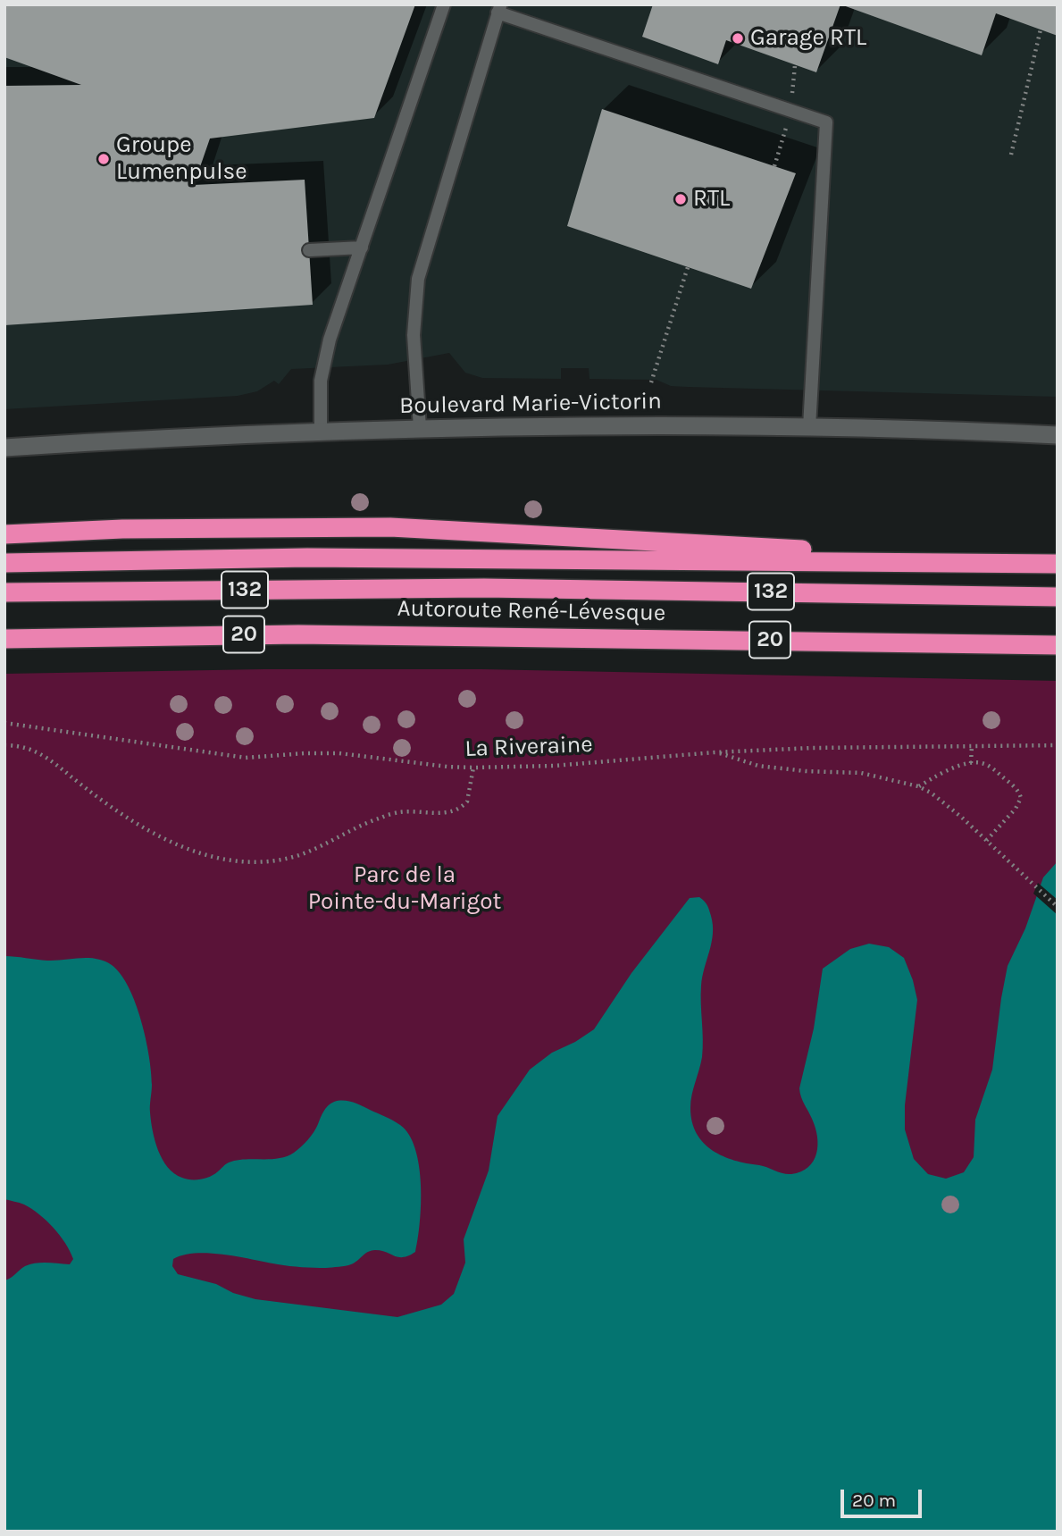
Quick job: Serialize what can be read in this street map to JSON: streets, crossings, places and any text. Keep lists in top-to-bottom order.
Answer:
{
  "streets": {
    "highway": ["132", "Autoroute René-Lévesque", "20"],
    "street": ["Boulevard Marie-Victorin"],
    "path": ["La Riveraine"]
  },
  "parks": ["Parc de la Pointe-du-Marigot"],
  "places": ["Garage RTL", "Groupe Lumenpulse", "RTL"],
  "scale_bar": "20 m"
}
